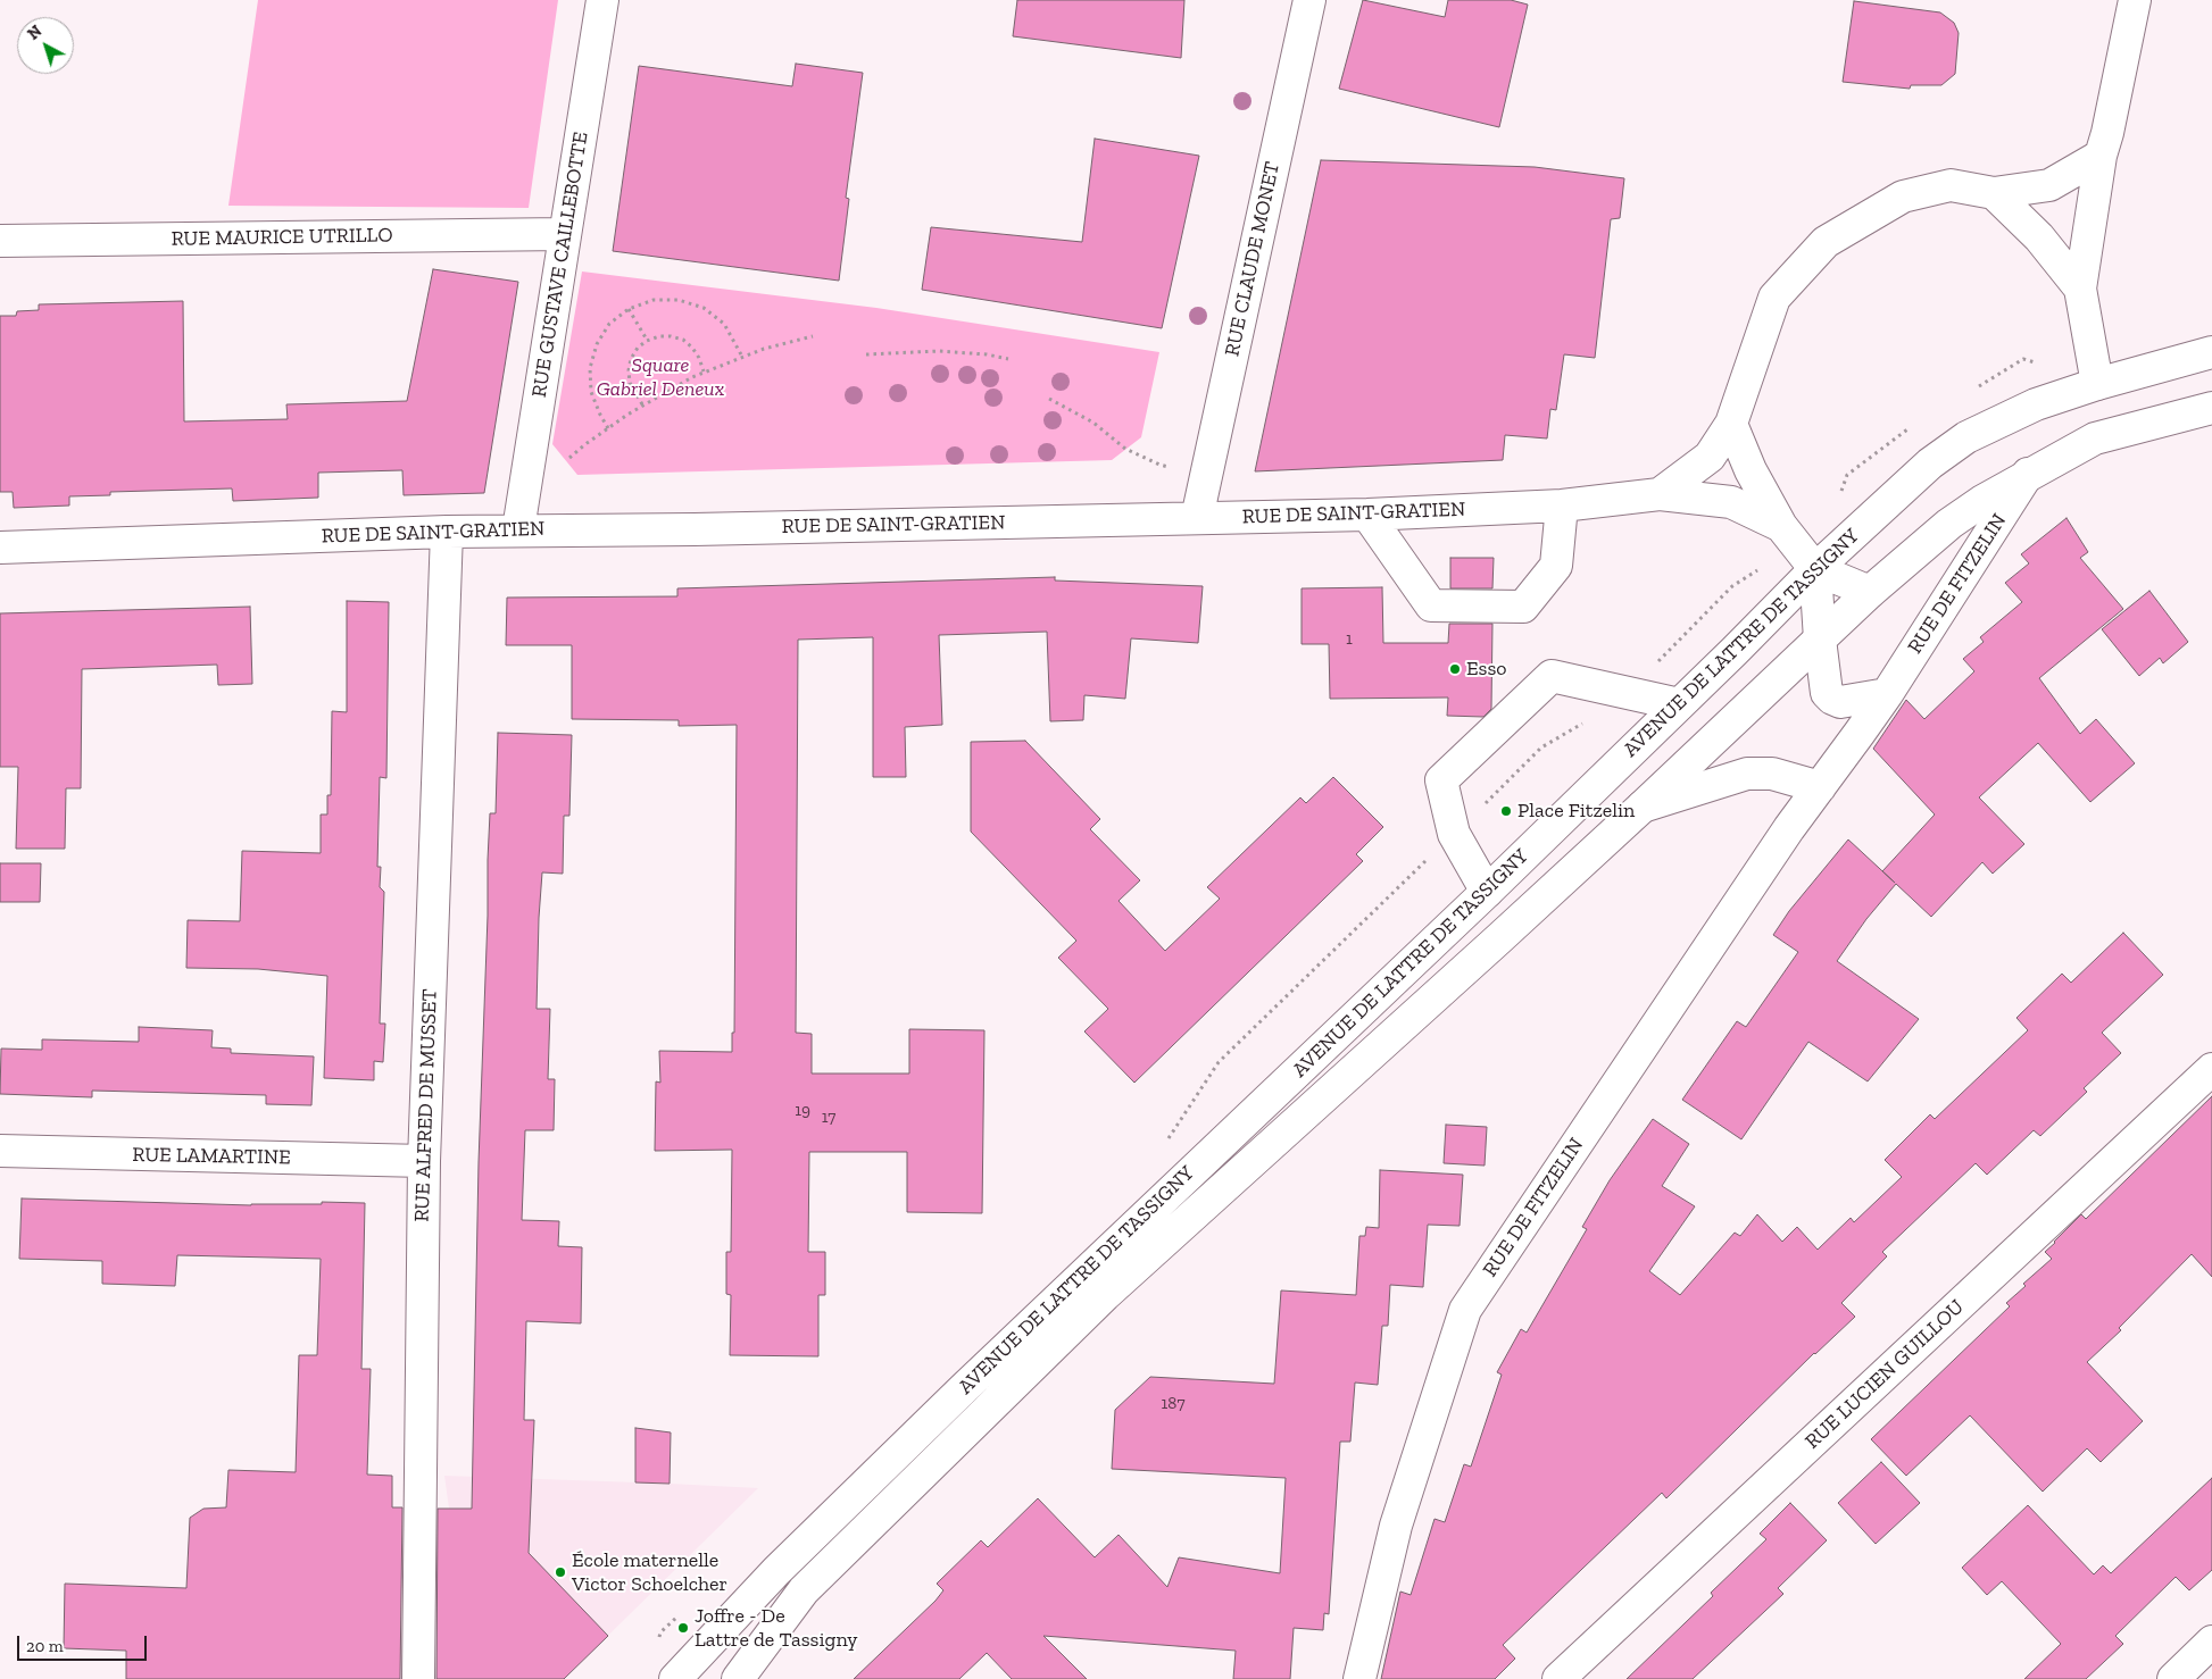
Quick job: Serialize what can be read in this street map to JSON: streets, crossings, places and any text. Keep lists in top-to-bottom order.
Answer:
{
  "streets": {
    "street": [
      "RUE MAURICE UTRILLO",
      "RUE CLAUDE MONET",
      "RUE GUSTAVE CAILLEBOTTE",
      "RUE DE SAINT-GRATIEN",
      "RUE DE FITZELIN",
      "AVENUE DE LATTRE DE TASSIGNY",
      "RUE ALFRED DE MUSSET",
      "RUE LAMARTINE",
      "RUE LUCIEN GUILLOU"
    ]
  },
  "crossings": [
    ["RUE MAURICE UTRILLO", "RUE GUSTAVE CAILLEBOTTE"],
    ["RUE CLAUDE MONET", "RUE DE SAINT-GRATIEN"],
    ["RUE GUSTAVE CAILLEBOTTE", "RUE DE SAINT-GRATIEN"],
    ["RUE DE SAINT-GRATIEN", "RUE ALFRED DE MUSSET"],
    ["RUE DE FITZELIN", "AVENUE DE LATTRE DE TASSIGNY"],
    ["RUE ALFRED DE MUSSET", "RUE LAMARTINE"]
  ],
  "parks": ["Square Gabriel Deneux"],
  "places": [
    "Esso",
    "Place Fitzelin",
    "École maternelle Victor Schoelcher",
    "Joffre - De Lattre de Tassigny"
  ],
  "house_numbers": [
    "1",
    "19",
    "17",
    "187"
  ],
  "scale_bar": "20 m",
  "north": "top left"
}
